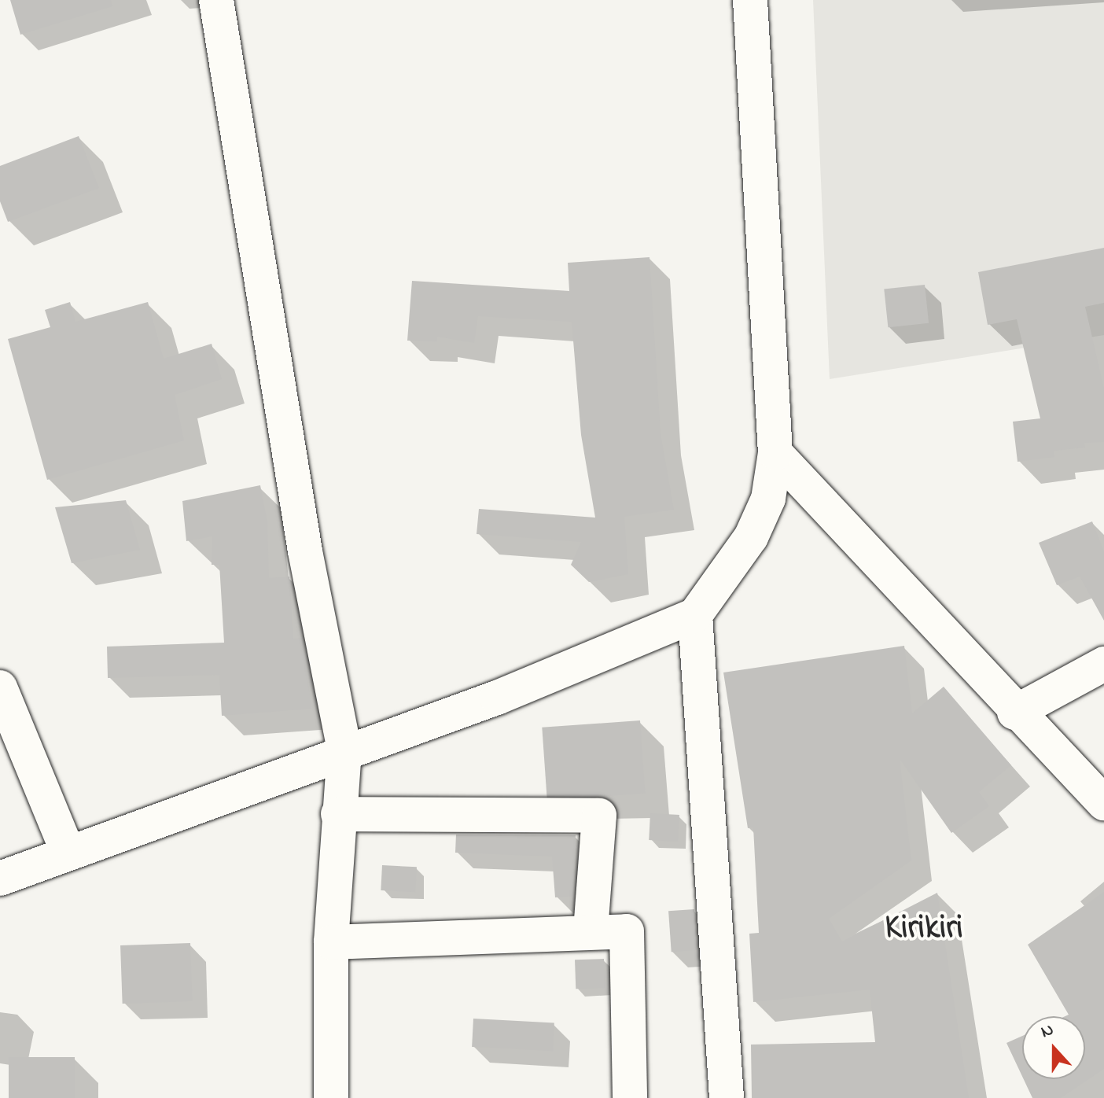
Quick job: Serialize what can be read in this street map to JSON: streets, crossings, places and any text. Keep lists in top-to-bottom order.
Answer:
{
  "districts": ["Kirikiri"],
  "north": "top"
}
